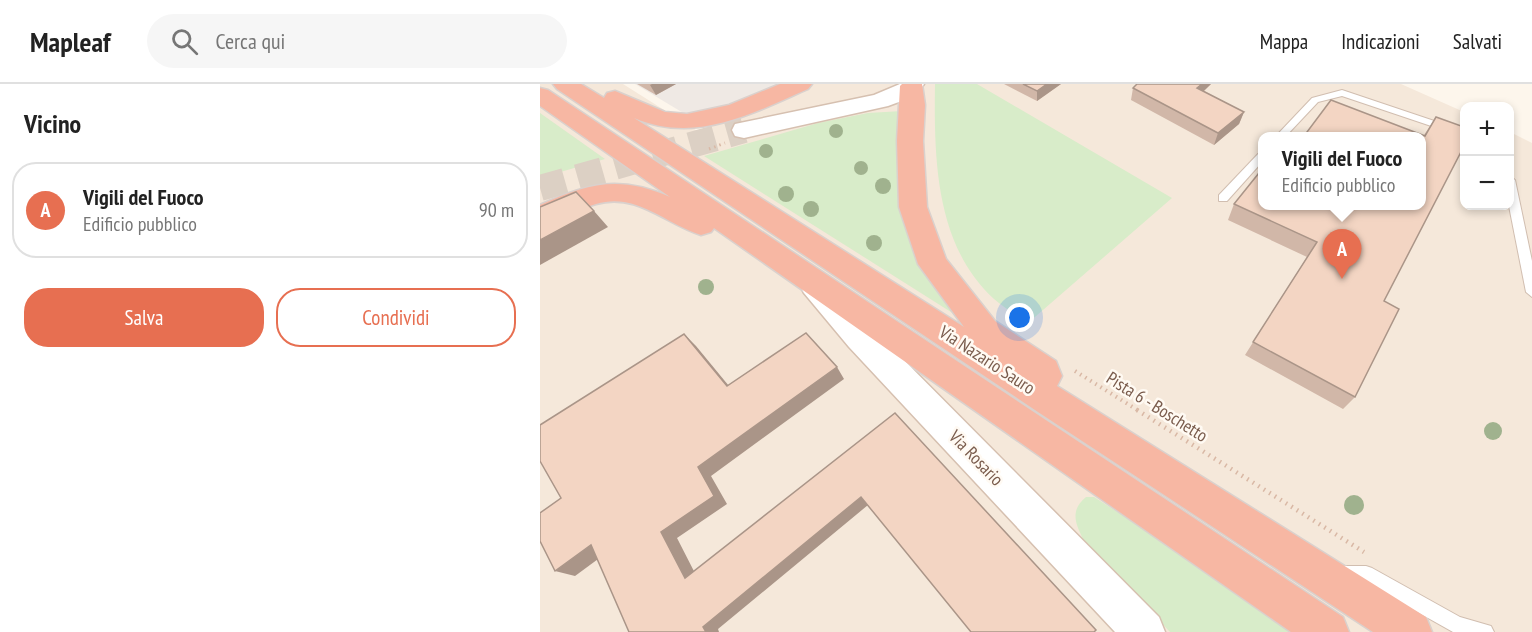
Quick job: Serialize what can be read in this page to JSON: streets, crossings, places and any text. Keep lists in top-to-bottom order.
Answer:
{
  "streets": {
    "highway": ["Via Nazario Sauro"],
    "street": ["Via Rosario"],
    "path": ["Pista 6 - Boschetto"]
  },
  "crossings": [
    ["Via Nazario Sauro", "Via Rosario"]
  ],
  "page": {
    "header": "Mapleaf",
    "search": "Cerca qui",
    "nav": ["Mappa", "Indicazioni", "Salvati"],
    "heading": "Vicino",
    "map_buttons": ["+", "−"],
    "popup": ["Vigili del Fuoco", "Edificio pubblico"],
    "list": [
      {
        "mark": "A",
        "name": "Vigili del Fuoco",
        "note": "Edificio pubblico",
        "value": "90 m"
      }
    ],
    "pins": "A",
    "buttons": ["Salva", "Condividi"]
  }
}
